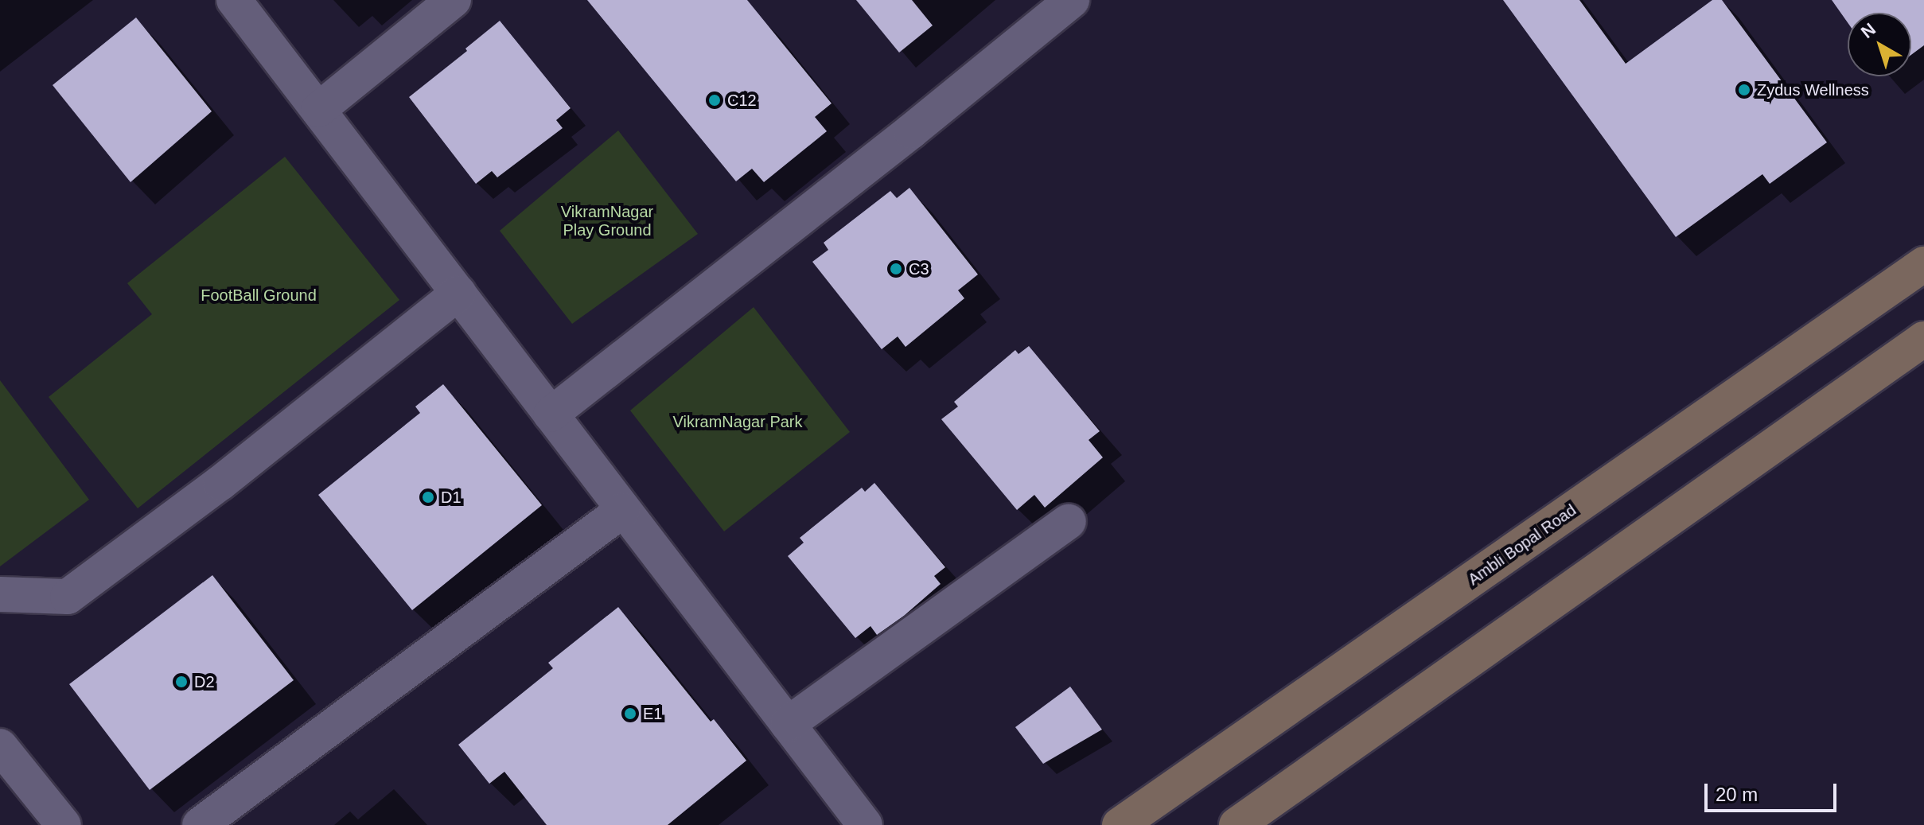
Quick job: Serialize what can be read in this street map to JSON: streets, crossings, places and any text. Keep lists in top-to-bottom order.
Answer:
{
  "streets": {
    "street": ["Ambli Bopal Road"]
  },
  "parks": ["VikramNagar Play Ground", "FootBall Ground", "VikramNagar Park"],
  "places": [
    "Zydus Wellness",
    "C12",
    "C3",
    "D1",
    "D2",
    "E1"
  ],
  "scale_bar": "20 m",
  "north": "top left"
}
